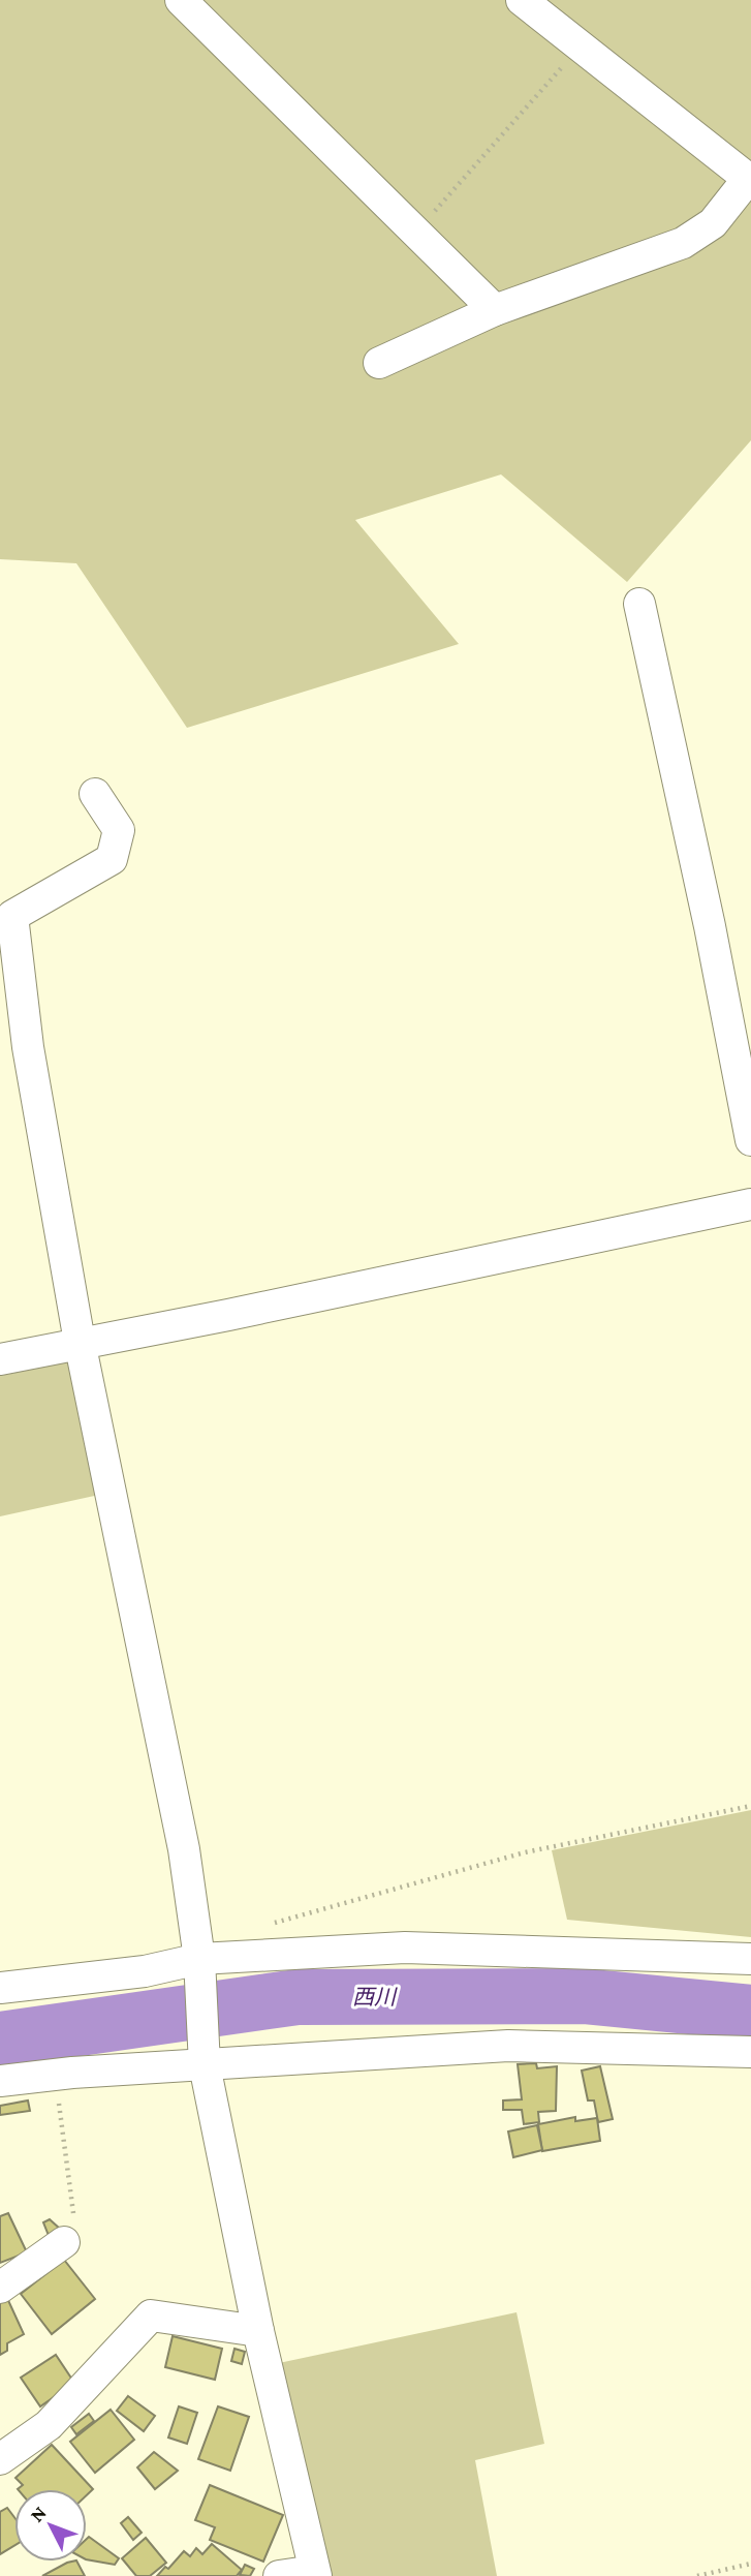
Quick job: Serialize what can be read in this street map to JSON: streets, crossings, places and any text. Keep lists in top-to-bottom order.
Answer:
{
  "water": ["西川"],
  "north": "top left"
}
